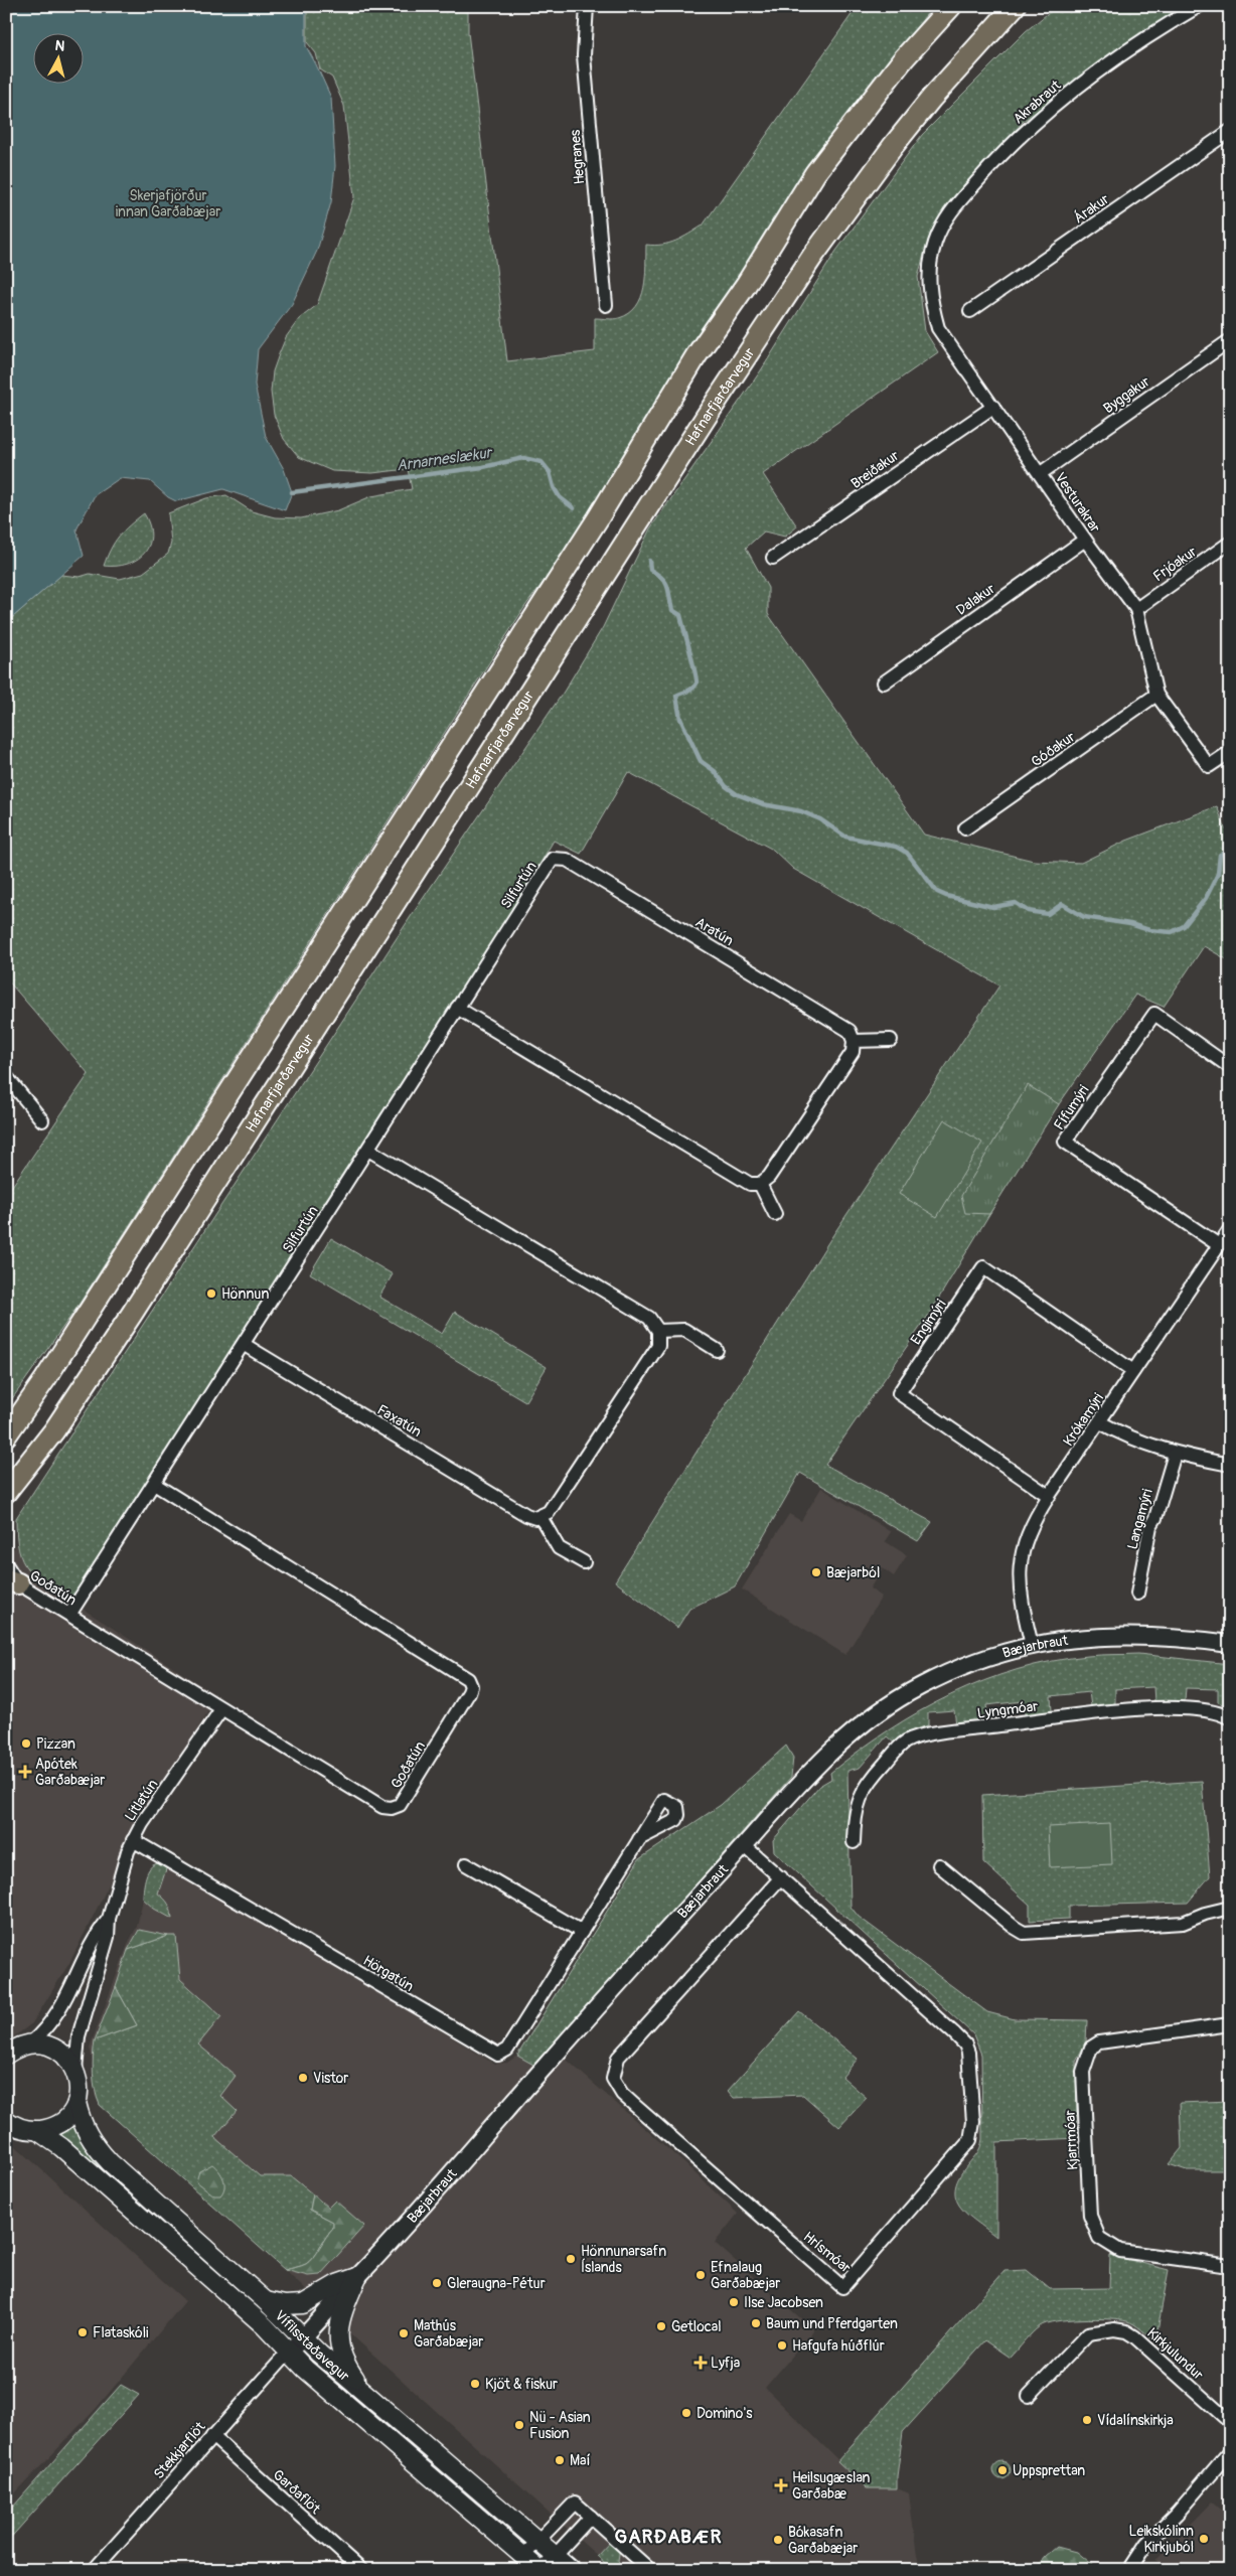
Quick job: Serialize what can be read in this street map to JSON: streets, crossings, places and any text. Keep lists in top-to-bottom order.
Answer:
{
  "streets": {
    "main road": ["Hafnarfjarðarvegur", "Vífilsstaðavegur"],
    "street": [
      "Akrabraut",
      "Hegranes",
      "Árakur",
      "Byggakur",
      "Breiðakur",
      "Vesturakrar",
      "Frjóakur",
      "Dalakur",
      "Góðakur",
      "Silfurtún",
      "Aratún",
      "Fífumýri",
      "Engimýri",
      "Krókamýri",
      "Faxatún",
      "Langamýri",
      "Goðatún",
      "Bæjarbraut",
      "Lyngmóar",
      "Litlatún",
      "Hörgatún",
      "Kjarrmóar",
      "Hrísmóar",
      "Kirkjulundur",
      "Stekkjarflöt",
      "Garðaflöt"
    ]
  },
  "crossings": [
    ["Akrabraut", "Vesturakrar"],
    ["Byggakur", "Vesturakrar"],
    ["Breiðakur", "Vesturakrar"],
    ["Vesturakrar", "Frjóakur"],
    ["Vesturakrar", "Dalakur"],
    ["Vesturakrar", "Góðakur"],
    ["Silfurtún", "Aratún"],
    ["Silfurtún", "Faxatún"],
    ["Silfurtún", "Goðatún"],
    ["Fífumýri", "Krókamýri"],
    ["Engimýri", "Krókamýri"],
    ["Krókamýri", "Bæjarbraut"],
    ["Goðatún", "Litlatún"],
    ["Bæjarbraut", "Hrísmóar"],
    ["Bæjarbraut", "Vífilsstaðavegur"],
    ["Bæjarbraut", "Stekkjarflöt"],
    ["Litlatún", "Hörgatún"],
    ["Litlatún", "Vífilsstaðavegur"],
    ["Vífilsstaðavegur", "Stekkjarflöt"],
    ["Stekkjarflöt", "Garðaflöt"]
  ],
  "districts": ["GARÐABÆR"],
  "water": ["Arnarneslækur"],
  "parks": ["Skerjafjörður innan Garðabæjar"],
  "places": {
    "other": [
      "Hönnun",
      "Bæjarból",
      "Pizzan",
      "Vistor",
      "Hönnunarsafn Íslands",
      "Efnalaug Garðabæjar",
      "Gleraugna-Pétur",
      "Ilse Jacobsen",
      "Baum und Pferdgarten",
      "Getlocal",
      "Flataskóli",
      "Mathús Garðabæjar",
      "Hafgufa húðflúr",
      "Kjöt & fiskur",
      "Domino's",
      "Vídalínskirkja",
      "Nü - Asian Fusion",
      "Maí",
      "Uppsprettan",
      "Leikskólinn Kirkjuból",
      "Bókasafn Garðabæjar"
    ],
    "health": ["Apótek Garðabæjar", "Lyfja", "Heilsugæslan Garðabæ"]
  },
  "north": "top"
}
